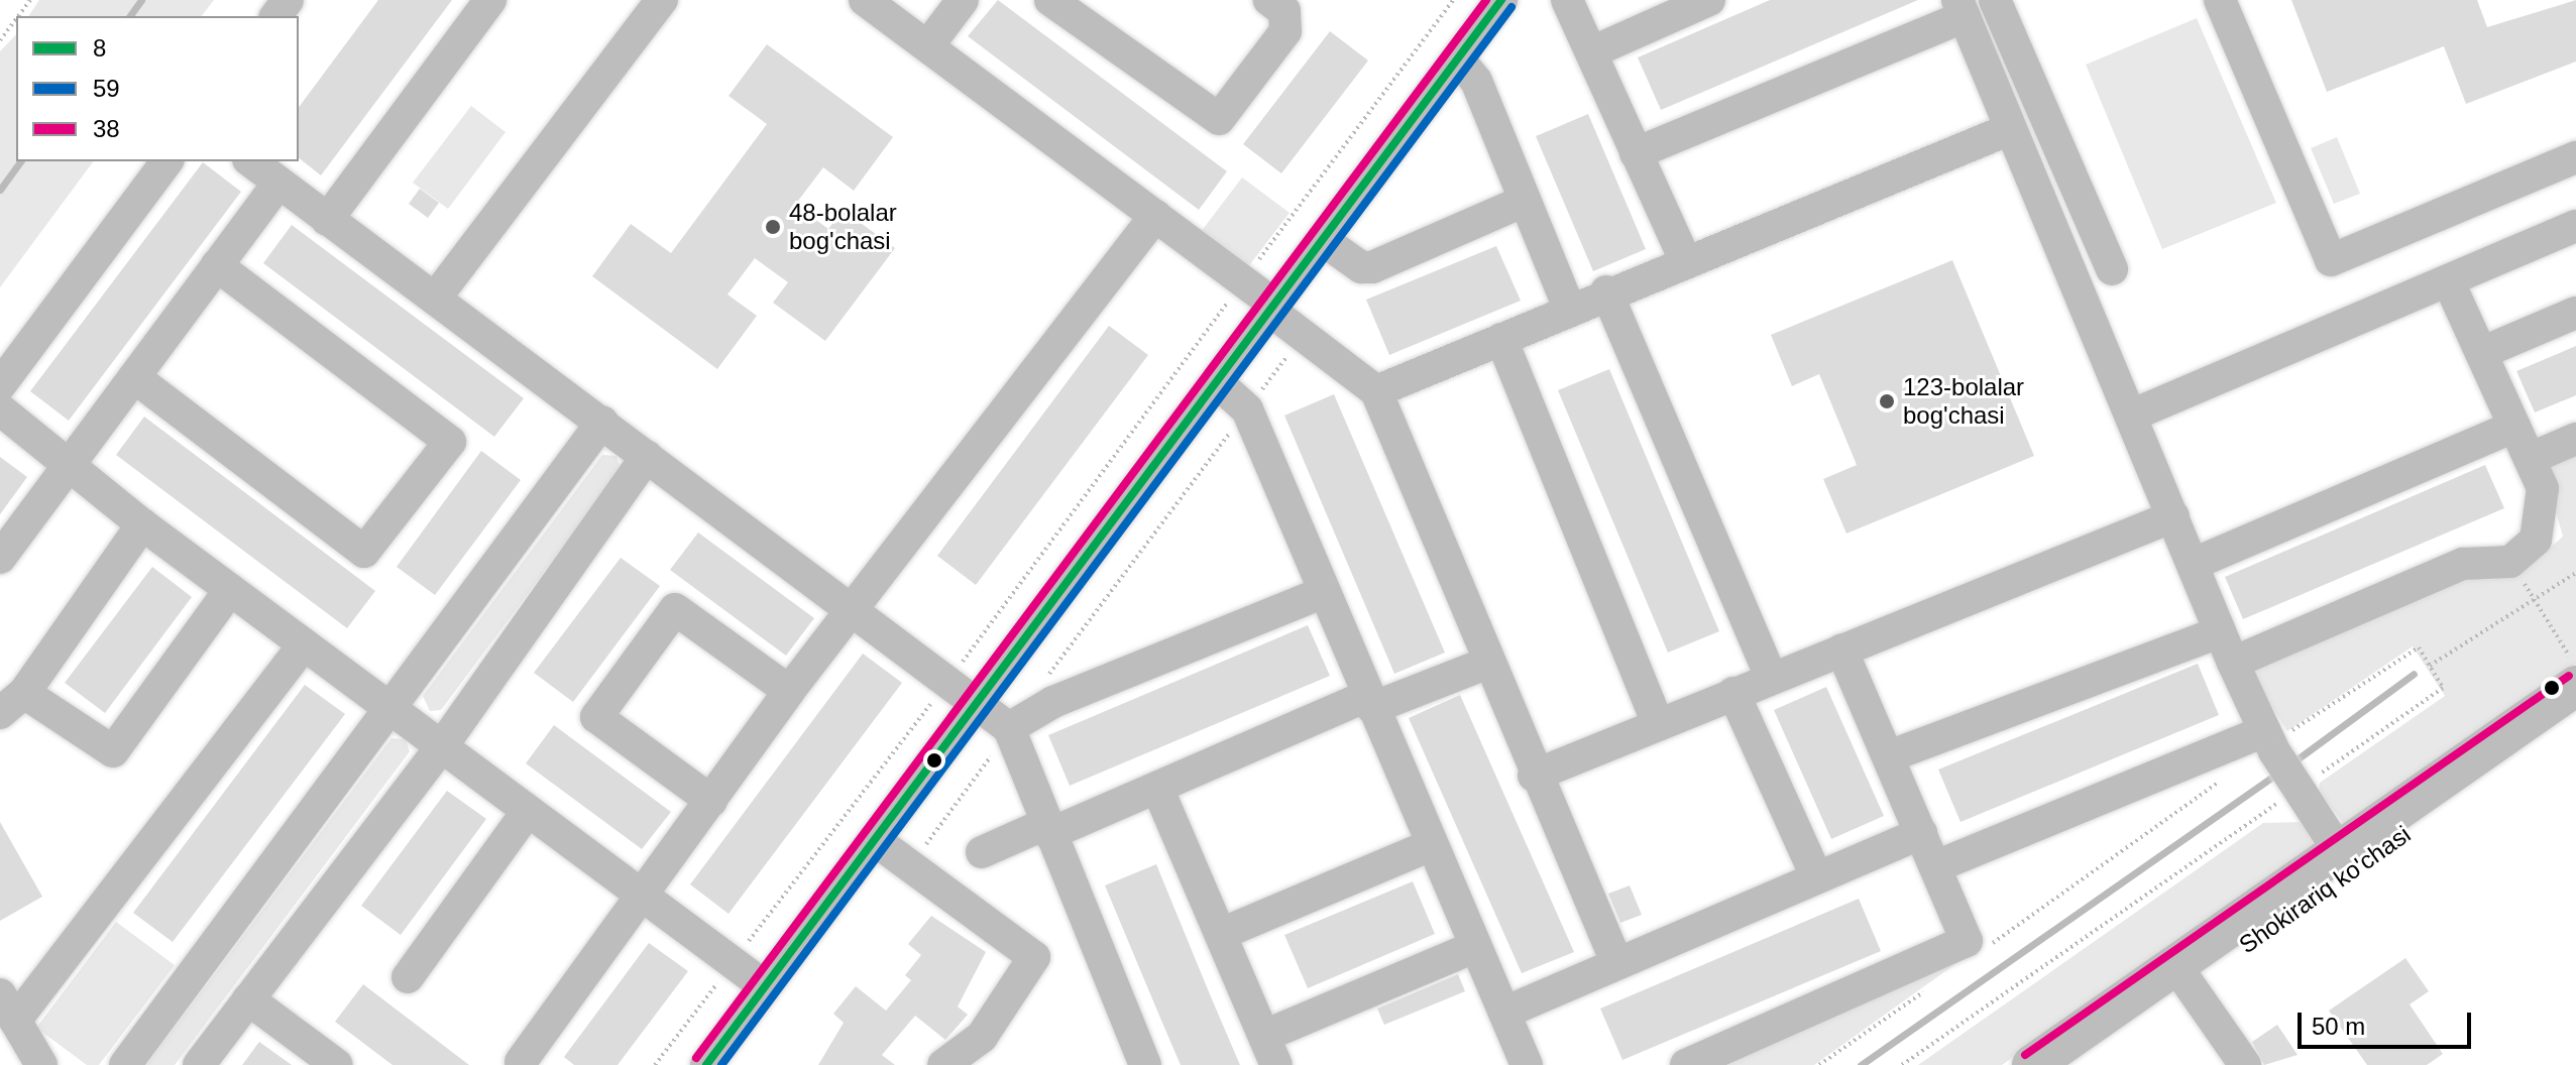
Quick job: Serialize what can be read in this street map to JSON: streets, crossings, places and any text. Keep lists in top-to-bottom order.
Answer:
{
  "streets": {
    "main road": ["Shokirariq ko'chasi"]
  },
  "places": ["48-bolalar bog'chasi", "123-bolalar bog'chasi"],
  "lines": ["transit line 8", "transit line 38", "transit line 59"],
  "legend": ["8", "59", "38"],
  "scale_bar": "50 m"
}
